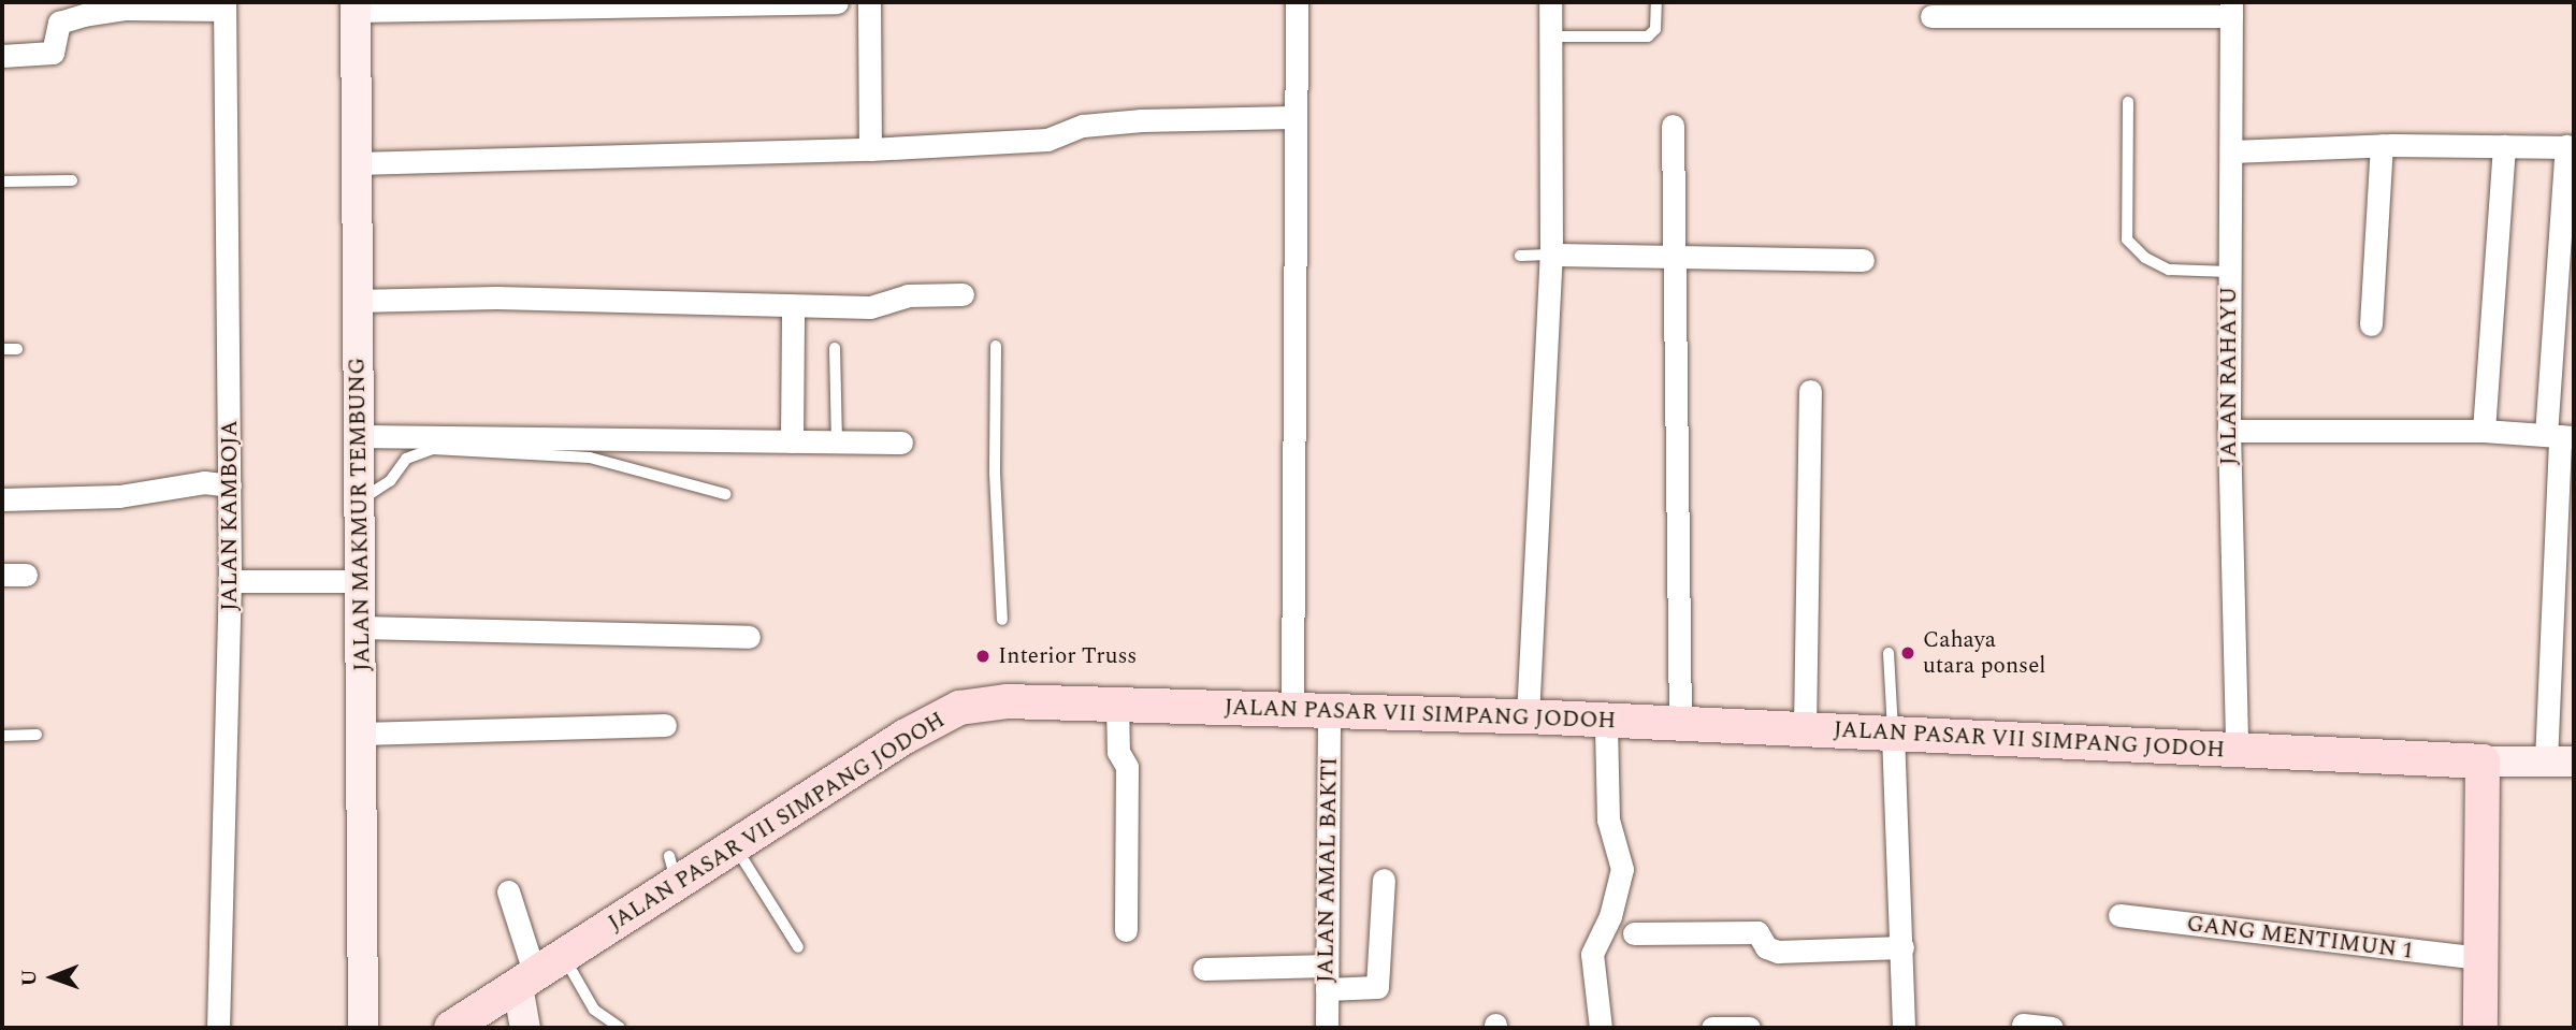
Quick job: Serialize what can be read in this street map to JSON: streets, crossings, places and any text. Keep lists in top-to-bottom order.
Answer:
{
  "streets": {
    "main road": ["JALAN PASAR VII SIMPANG JODOH"],
    "street": [
      "JALAN RAHAYU",
      "JALAN MAKMUR TEMBUNG",
      "JALAN KAMBOJA",
      "JALAN AMAL BAKTI",
      "GANG MENTIMUN 1"
    ]
  },
  "crossings": [
    ["JALAN RAHAYU", "JALAN PASAR VII SIMPANG JODOH"],
    ["JALAN PASAR VII SIMPANG JODOH", "JALAN AMAL BAKTI"]
  ],
  "places": ["Cahaya utara ponsel", "Interior Truss"],
  "north": "left"
}
